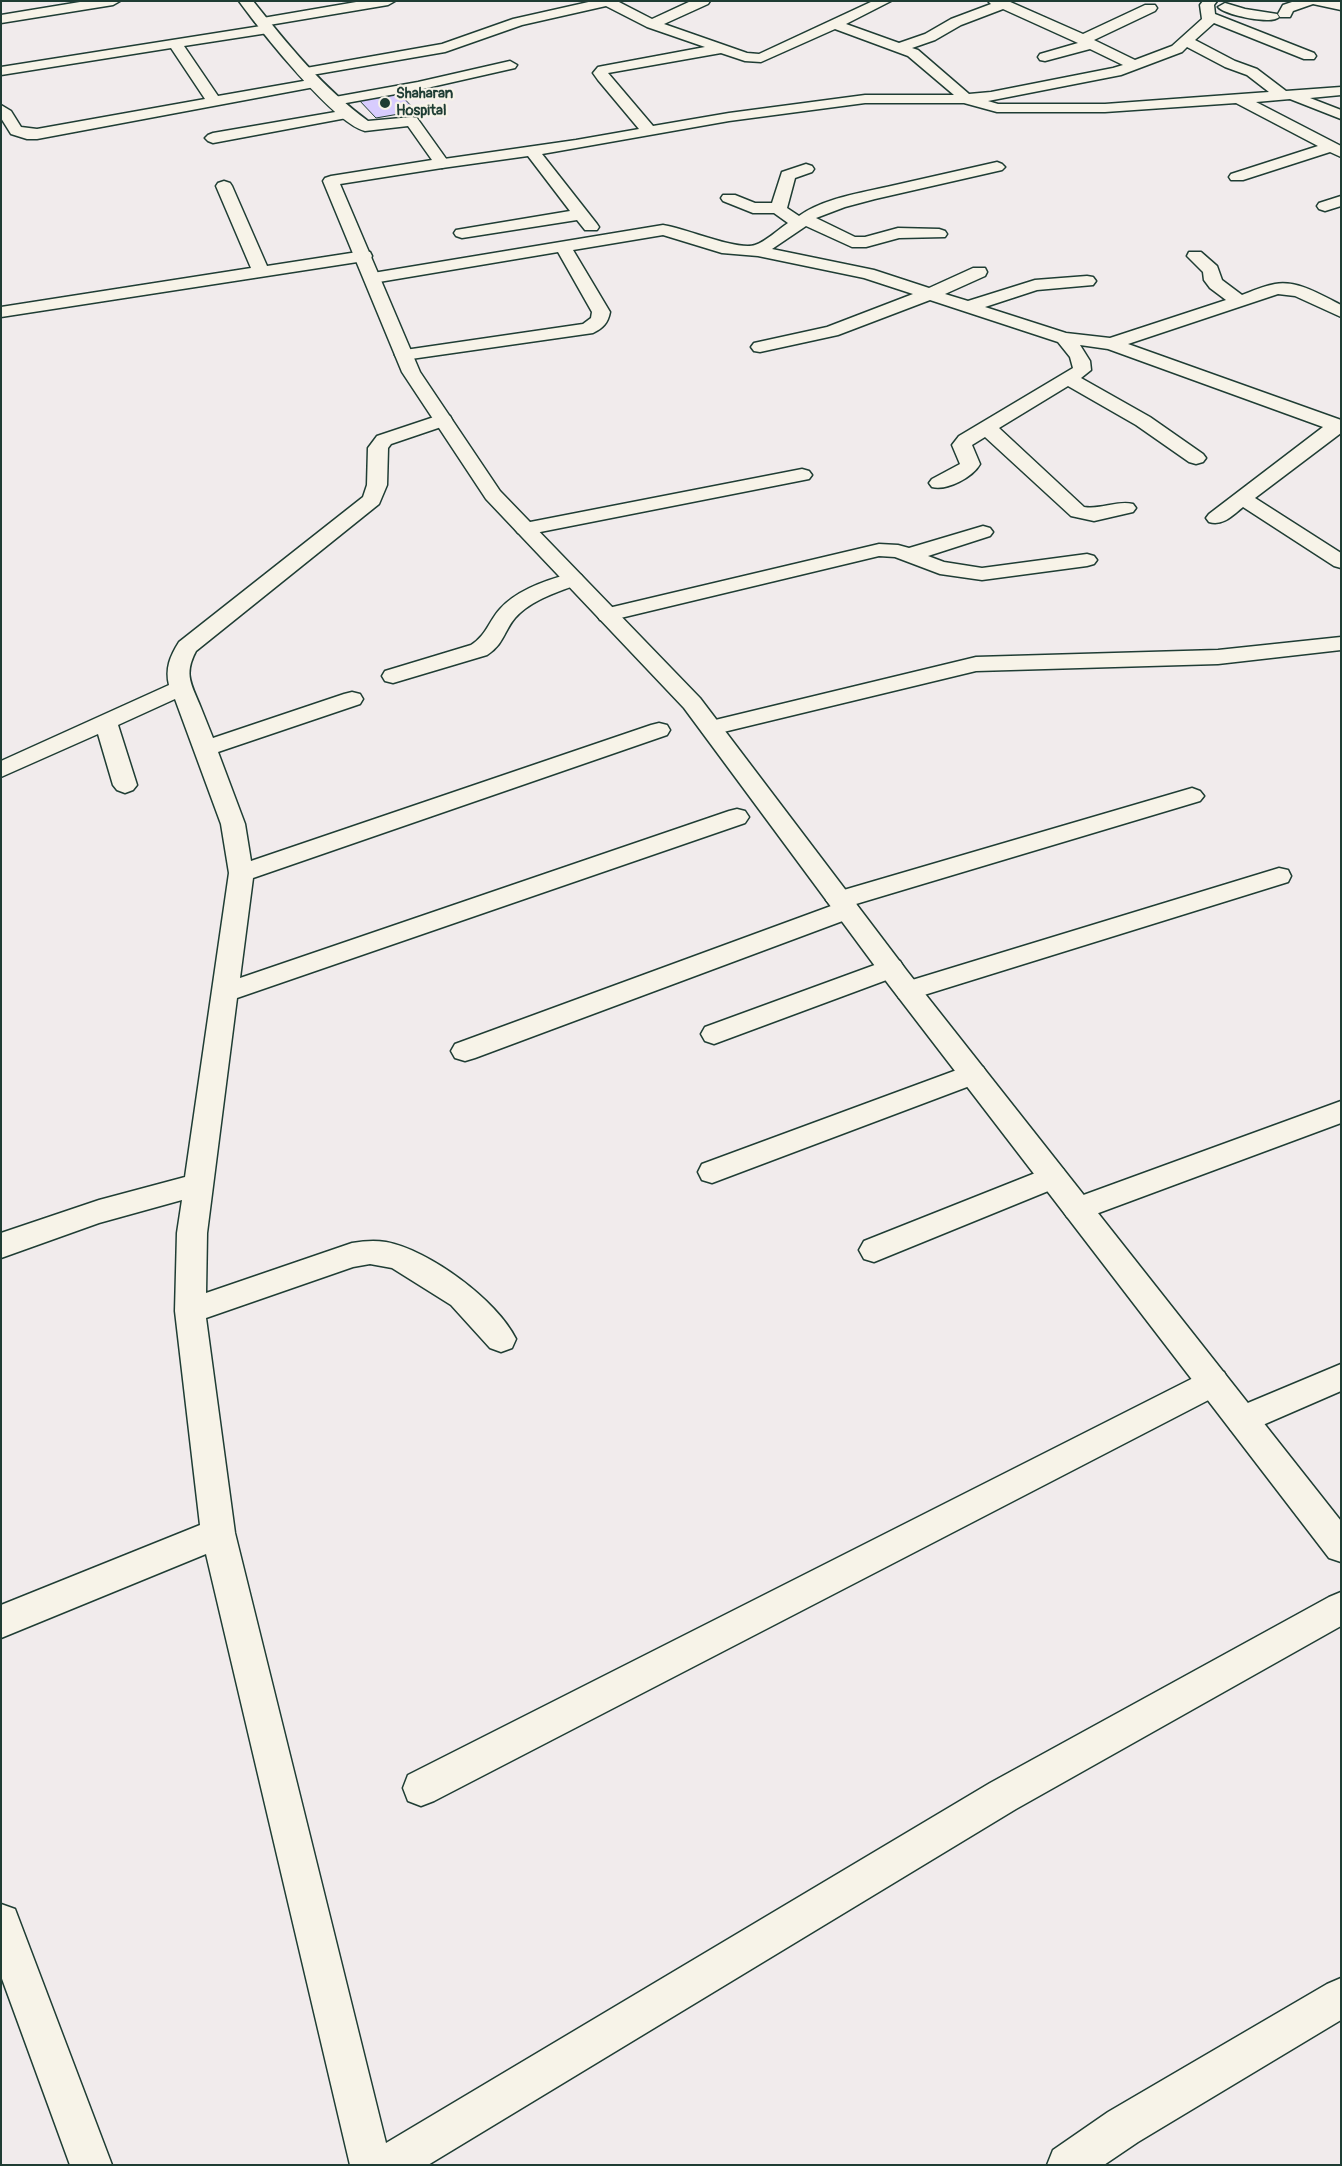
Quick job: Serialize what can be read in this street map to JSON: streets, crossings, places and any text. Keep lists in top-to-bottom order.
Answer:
{
  "places": ["Shaharan Hospital"]
}
